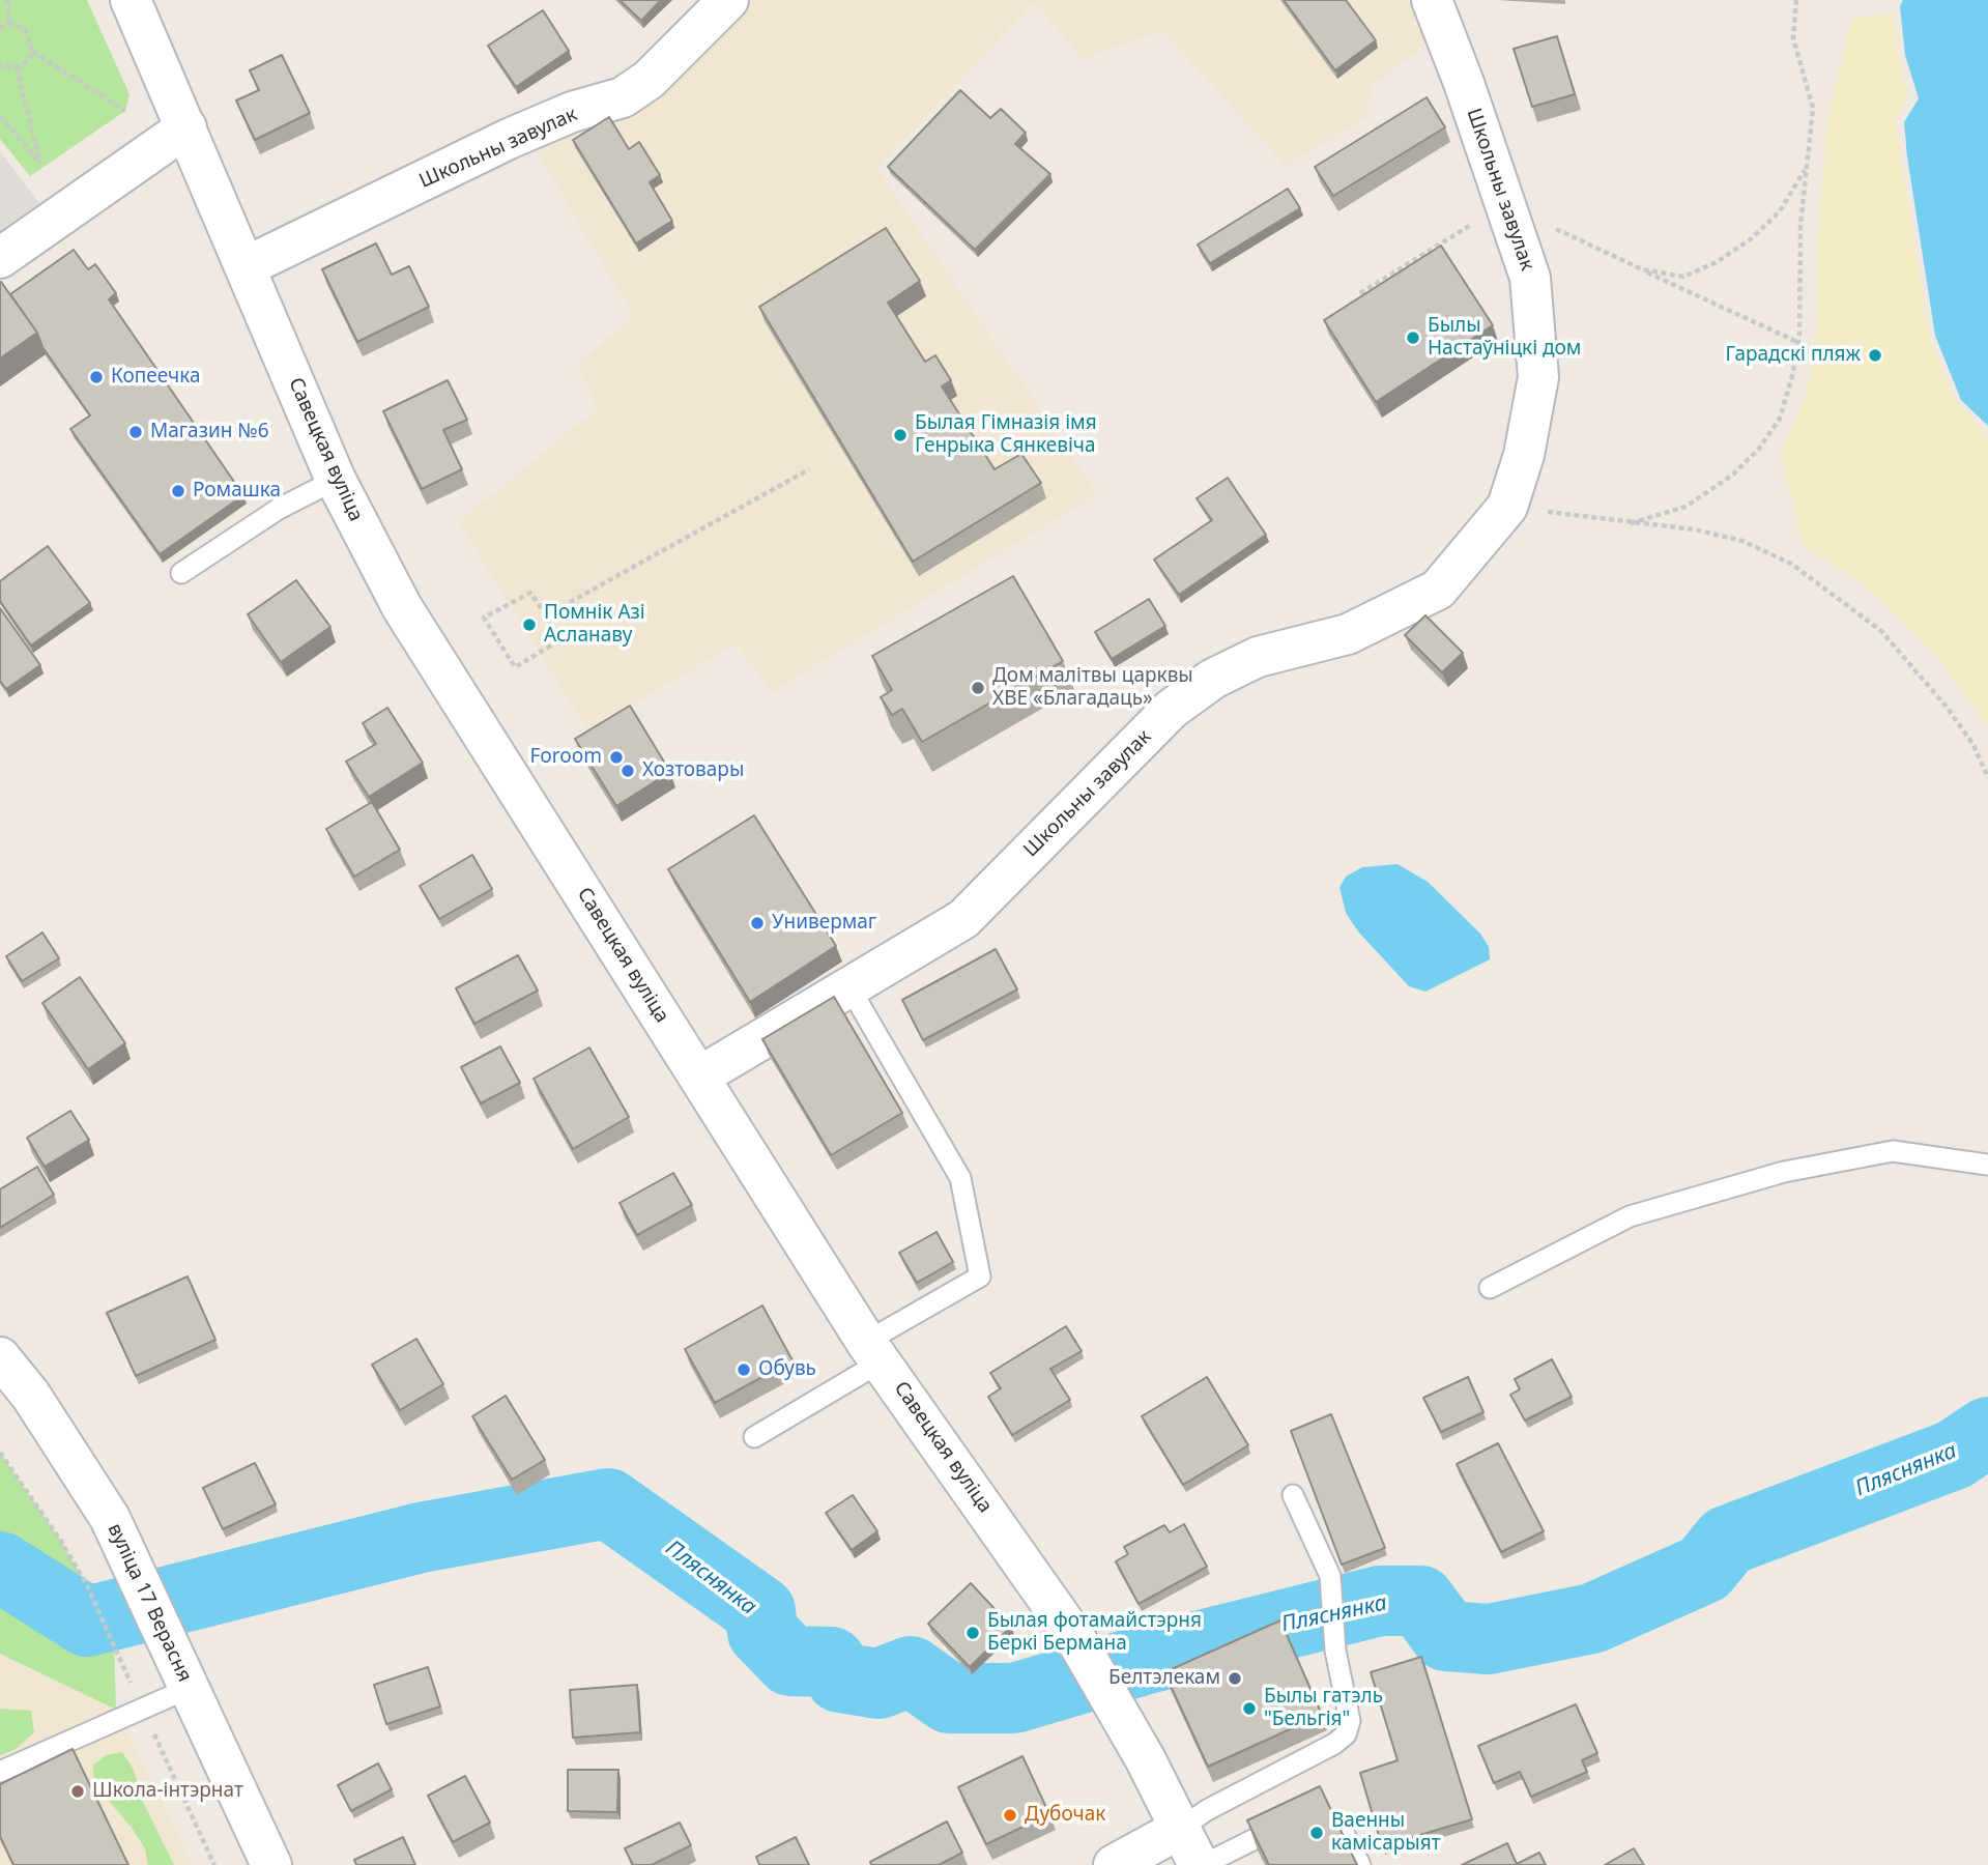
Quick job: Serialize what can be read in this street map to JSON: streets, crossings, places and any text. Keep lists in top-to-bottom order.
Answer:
{
  "streets": {
    "street": ["Школьны завулак", "Савецкая вуліца", "вуліца 17 Верасня"]
  },
  "crossings": [
    ["Школьны завулак", "Савецкая вуліца"]
  ],
  "water": ["Пляснянка"],
  "places": [
    "Былы Настаўніцкі дом",
    "Гарадскі пляж",
    "Копеечка",
    "Магазин №6",
    "Былая Гімназія імя Генрыка Сянкевіча",
    "Ромашка",
    "Помнік Азі Асланаву",
    "Дом малітвы царквы ХВЕ «Благадаць»",
    "Foroom",
    "Хозтовары",
    "Универмаг",
    "Обувь",
    "Былая фотамайстэрня Беркі Бермана",
    "Белтэлекам",
    "Былы гатэль \"Бельгія\"",
    "Школа-інтэрнат",
    "Дубочак",
    "Ваенны камісарыят"
  ]
}
